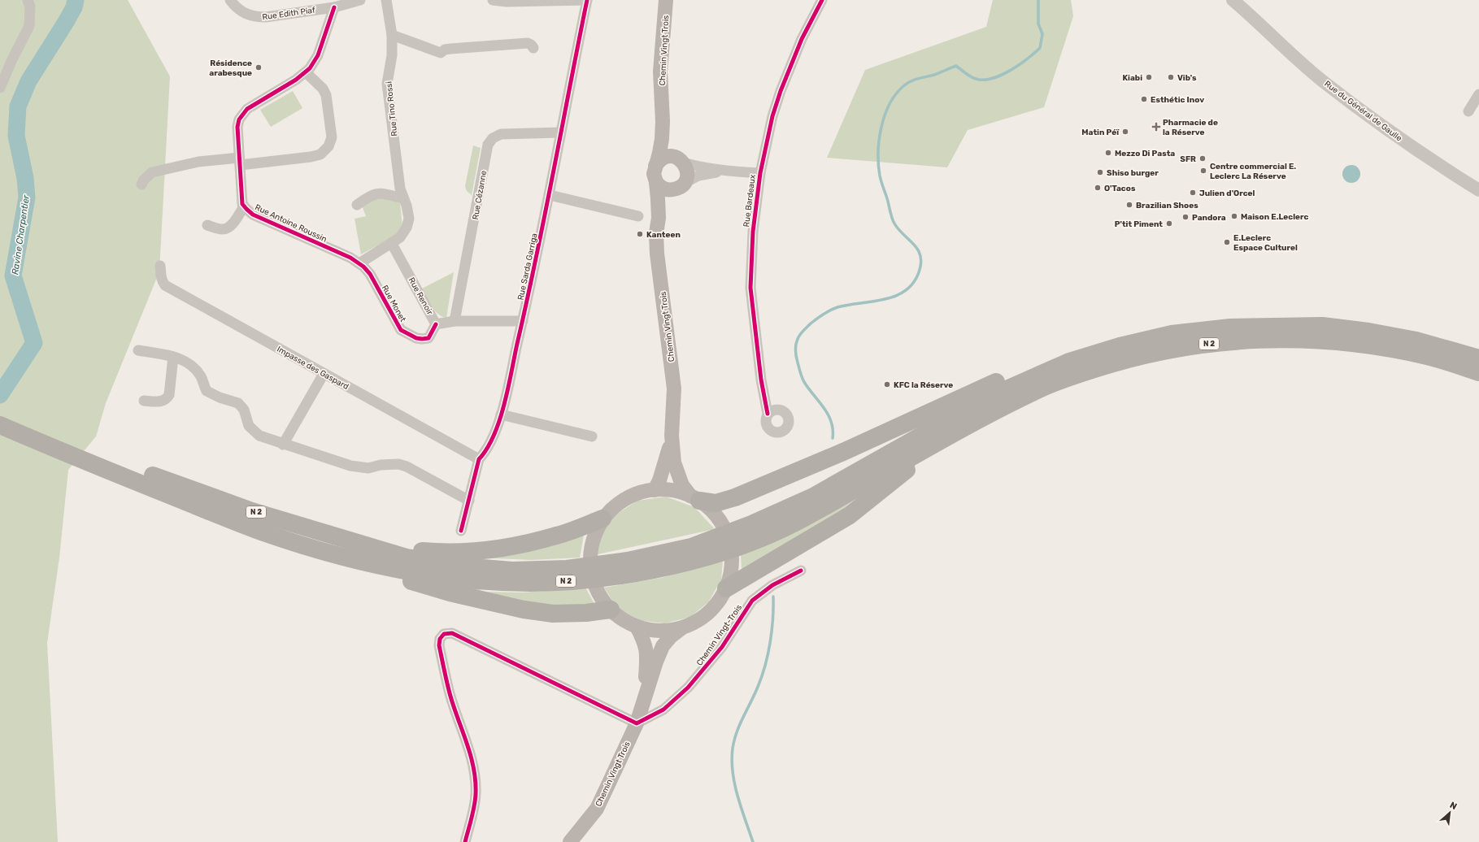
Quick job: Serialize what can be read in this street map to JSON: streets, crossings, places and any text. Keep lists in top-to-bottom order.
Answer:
{
  "streets": {
    "highway": ["N 2"],
    "main road": ["Chemin Vingt Trois"],
    "street": [
      "Rue Edith Piaf",
      "Rue Tino Rossi",
      "Rue du Général de Gaulle",
      "Rue Cézanne",
      "Rue Bardeaux",
      "Rue Antoine Roussin",
      "Rue Sarda Garriga",
      "Rue Renoir",
      "Rue Monet",
      "Impasse des Gaspard",
      "Chemin Vingt-Trois"
    ]
  },
  "crossings": [
    ["Rue Edith Piaf", "Rue Antoine Roussin"],
    ["Chemin Vingt Trois", "Chemin Vingt-Trois"],
    ["Rue Tino Rossi", "Rue Antoine Roussin"],
    ["Rue Tino Rossi", "Rue Renoir"],
    ["Rue Tino Rossi", "Rue Monet"],
    ["Rue Cézanne", "Rue Sarda Garriga"],
    ["Rue Cézanne", "Rue Renoir"],
    ["Rue Antoine Roussin", "Rue Monet"],
    ["Rue Sarda Garriga", "Rue Renoir"],
    ["Rue Sarda Garriga", "Impasse des Gaspard"],
    ["Rue Renoir", "Rue Monet"]
  ],
  "water": ["Ravine Charpentier"],
  "places": {
    "other": [
      "Résidence arabesque",
      "Kiabi",
      "Vib's",
      "Esthétic Inov",
      "Matin Péï",
      "Mezzo Di Pasta",
      "SFR",
      "Centre commercial E. Leclerc La Réserve",
      "Shiso burger",
      "O'Tacos",
      "Julien d'Orcel",
      "Brazilian Shoes",
      "Maison E.Leclerc",
      "Pandora",
      "P'tit Piment",
      "Kanteen",
      "E.Leclerc Espace Culturel",
      "KFC la Réserve"
    ],
    "health": ["Pharmacie de la Réserve"]
  },
  "north": "top right"
}
